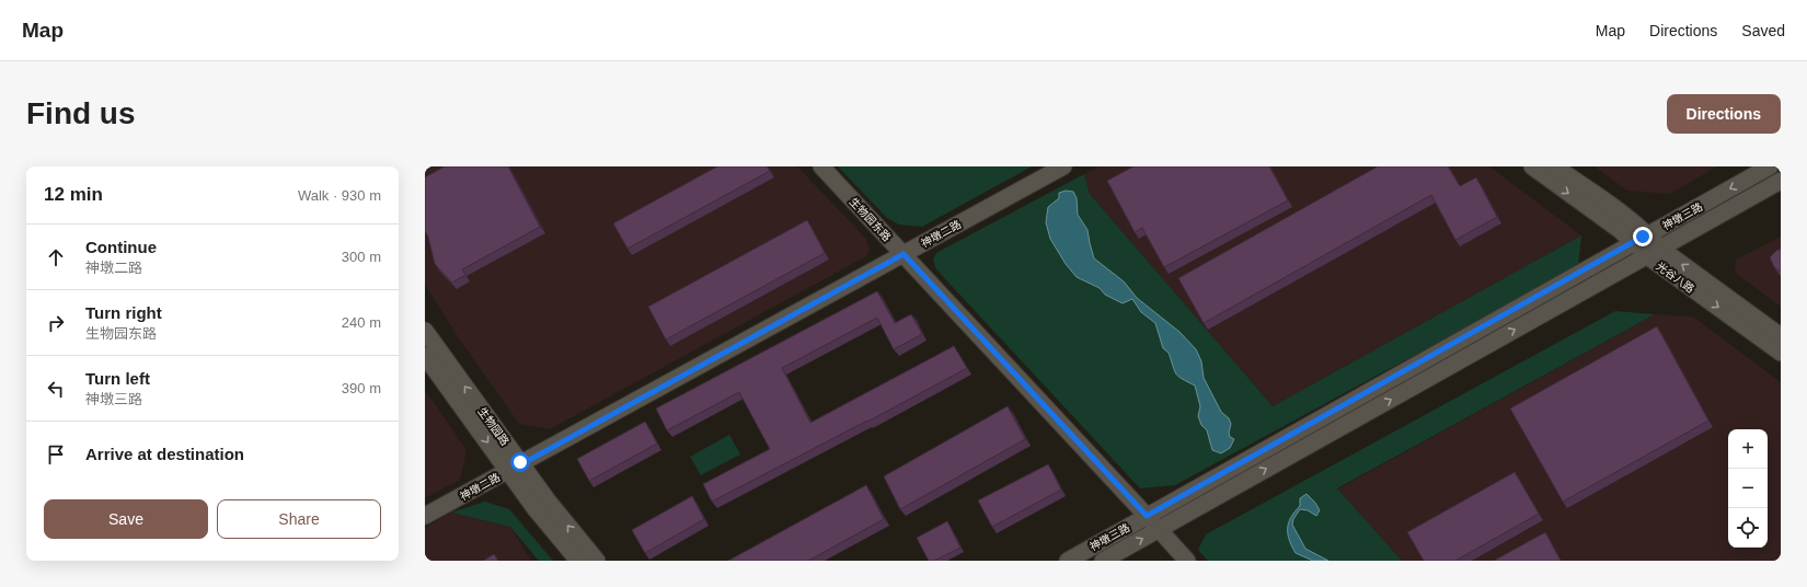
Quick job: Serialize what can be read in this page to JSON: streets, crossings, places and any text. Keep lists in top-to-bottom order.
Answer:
{
  "streets": {
    "street": [
      "神墩三路",
      "生物园东路",
      "神墩二路",
      "光谷八路",
      "生物园路"
    ]
  },
  "crossings": [
    ["神墩三路", "生物园东路"],
    ["神墩三路", "光谷八路"],
    ["生物园东路", "神墩二路"],
    ["神墩二路", "生物园路"]
  ],
  "page": {
    "header": "Map",
    "nav": ["Map", "Directions", "Saved"],
    "buttons": [
      "Directions",
      ["Save", "Share"]
    ],
    "title": "Find us",
    "heading": ["12 min", "Walk · 930 m"],
    "list": [
      ["Continue", "神墩二路", "300 m"],
      ["Turn right", "生物园东路", "240 m"],
      ["Turn left", "神墩三路", "390 m"],
      "Arrive at destination"
    ],
    "map_buttons": ["+", "−"]
  }
}
